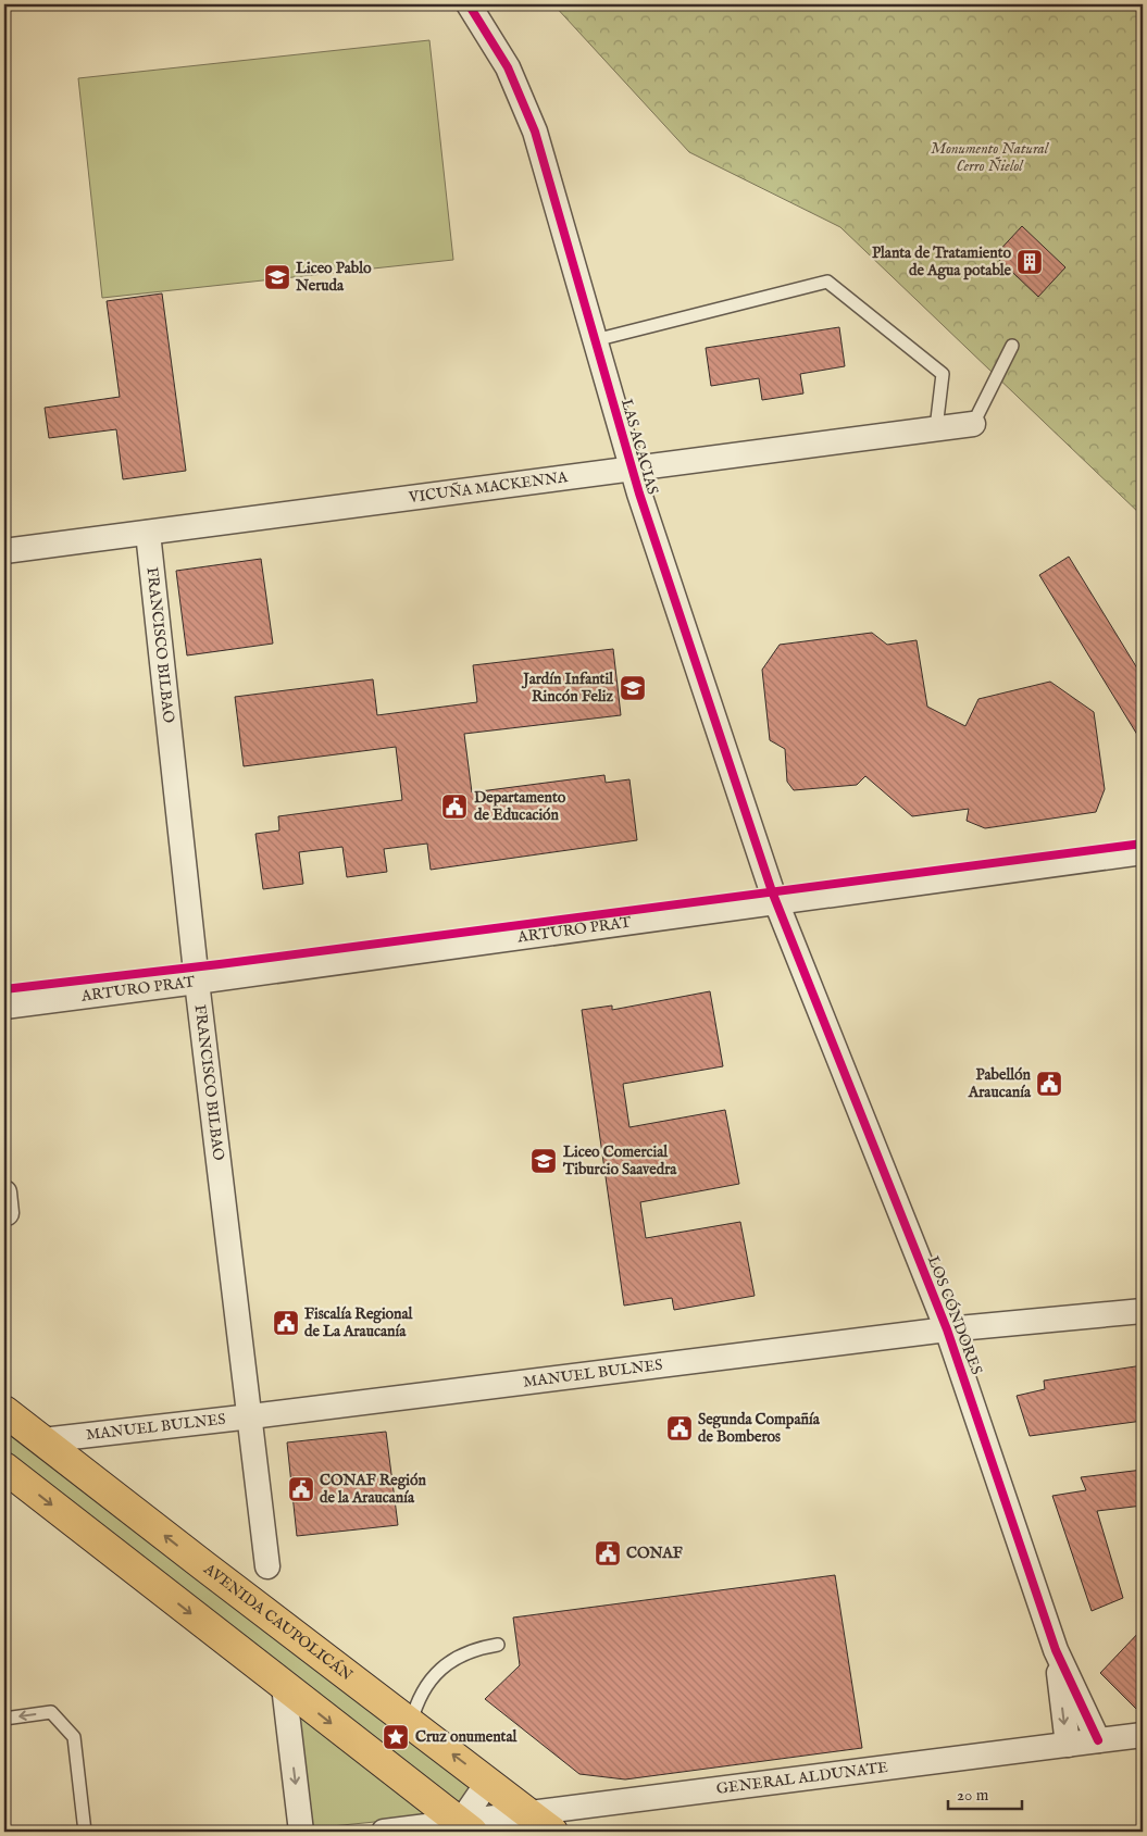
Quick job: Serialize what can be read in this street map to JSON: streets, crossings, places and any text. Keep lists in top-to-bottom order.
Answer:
{
  "streets": {
    "main road": ["AVENIDA CAUPOLICÁN"],
    "street": [
      "LAS ACACIAS",
      "VICUÑA MACKENNA",
      "FRANCISCO BILBAO",
      "ARTURO PRAT",
      "LOS CÓNDORES",
      "MANUEL BULNES",
      "GENERAL ALDUNATE"
    ]
  },
  "crossings": [
    ["LAS ACACIAS", "VICUÑA MACKENNA"],
    ["LAS ACACIAS", "ARTURO PRAT"],
    ["LAS ACACIAS", "LOS CÓNDORES"],
    ["VICUÑA MACKENNA", "FRANCISCO BILBAO"],
    ["FRANCISCO BILBAO", "ARTURO PRAT"],
    ["FRANCISCO BILBAO", "MANUEL BULNES"],
    ["ARTURO PRAT", "LOS CÓNDORES"],
    ["LOS CÓNDORES", "MANUEL BULNES"],
    ["LOS CÓNDORES", "GENERAL ALDUNATE"],
    ["MANUEL BULNES", "AVENIDA CAUPOLICÁN"],
    ["AVENIDA CAUPOLICÁN", "GENERAL ALDUNATE"]
  ],
  "parks": ["Monumento Natural Cerro Ñielol"],
  "places": {
    "building": ["Planta de Tratamiento de Agua potable"],
    "school or university": ["Liceo Pablo Neruda", "Jardín Infantil Rincón Feliz", "Liceo Comercial Tiburcio Saavedra"],
    "public building": [
      "Departamento de Educación",
      "Pabellón Araucanía",
      "Fiscalía Regional de La Araucanía",
      "Segunda Compañía de Bomberos",
      "CONAF Región de la Araucanía",
      "CONAF"
    ],
    "place": ["Cruz onumental"]
  },
  "scale_bar": "20 m"
}
